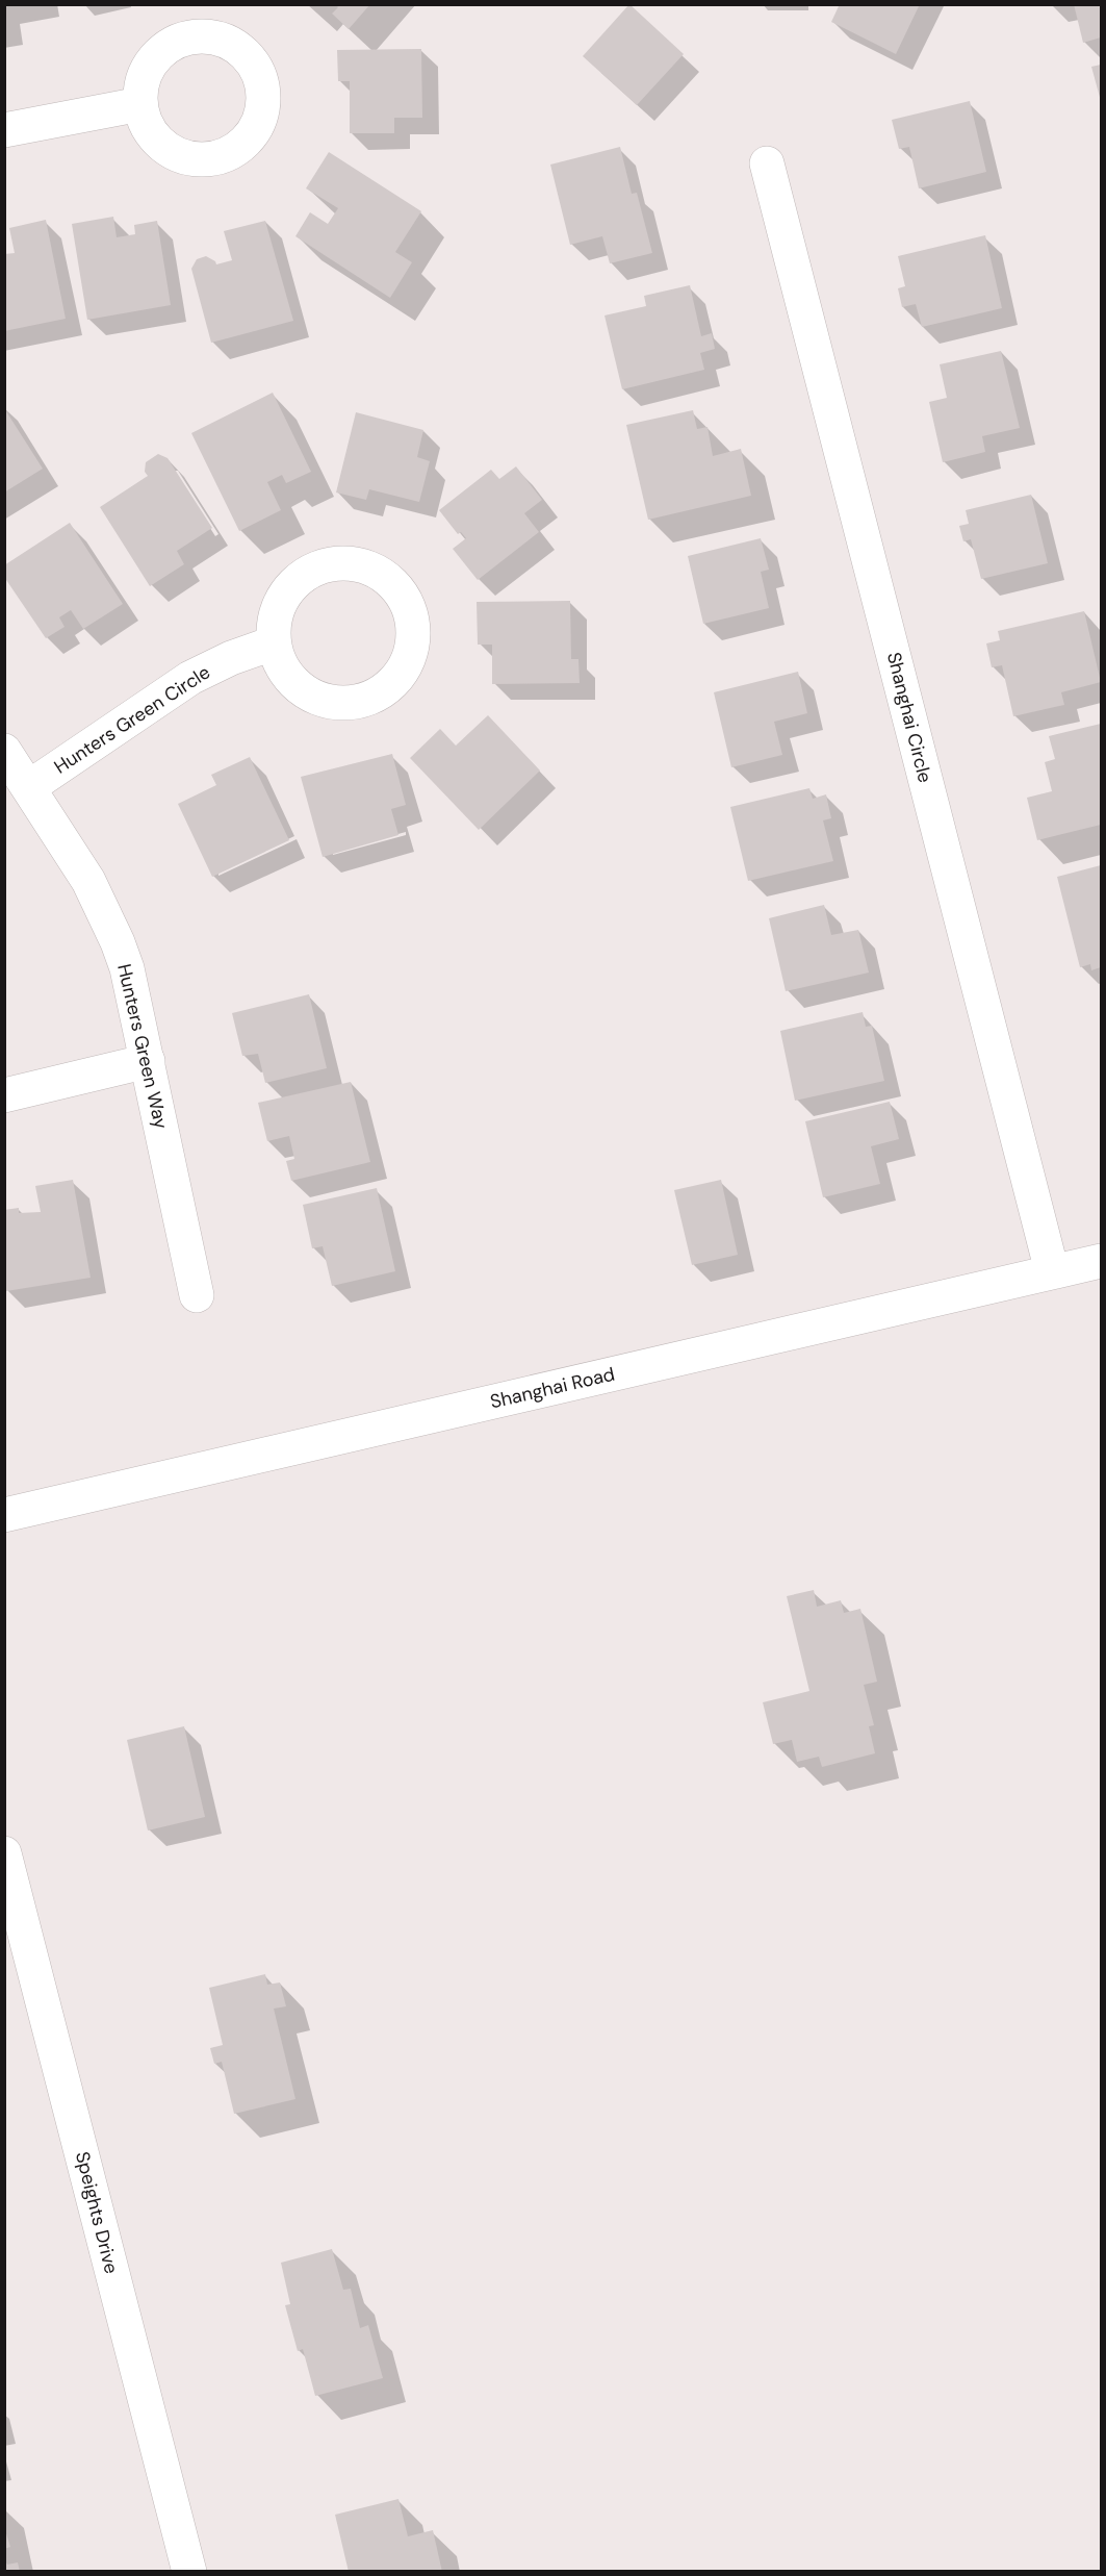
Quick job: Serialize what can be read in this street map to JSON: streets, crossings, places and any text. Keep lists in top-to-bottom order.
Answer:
{
  "streets": {
    "street": [
      "Shanghai Circle",
      "Hunters Green Circle",
      "Hunters Green Way",
      "Shanghai Road",
      "Speights Drive"
    ]
  },
  "crossings": [
    ["Shanghai Circle", "Shanghai Road"],
    ["Hunters Green Circle", "Hunters Green Way"]
  ]
}
